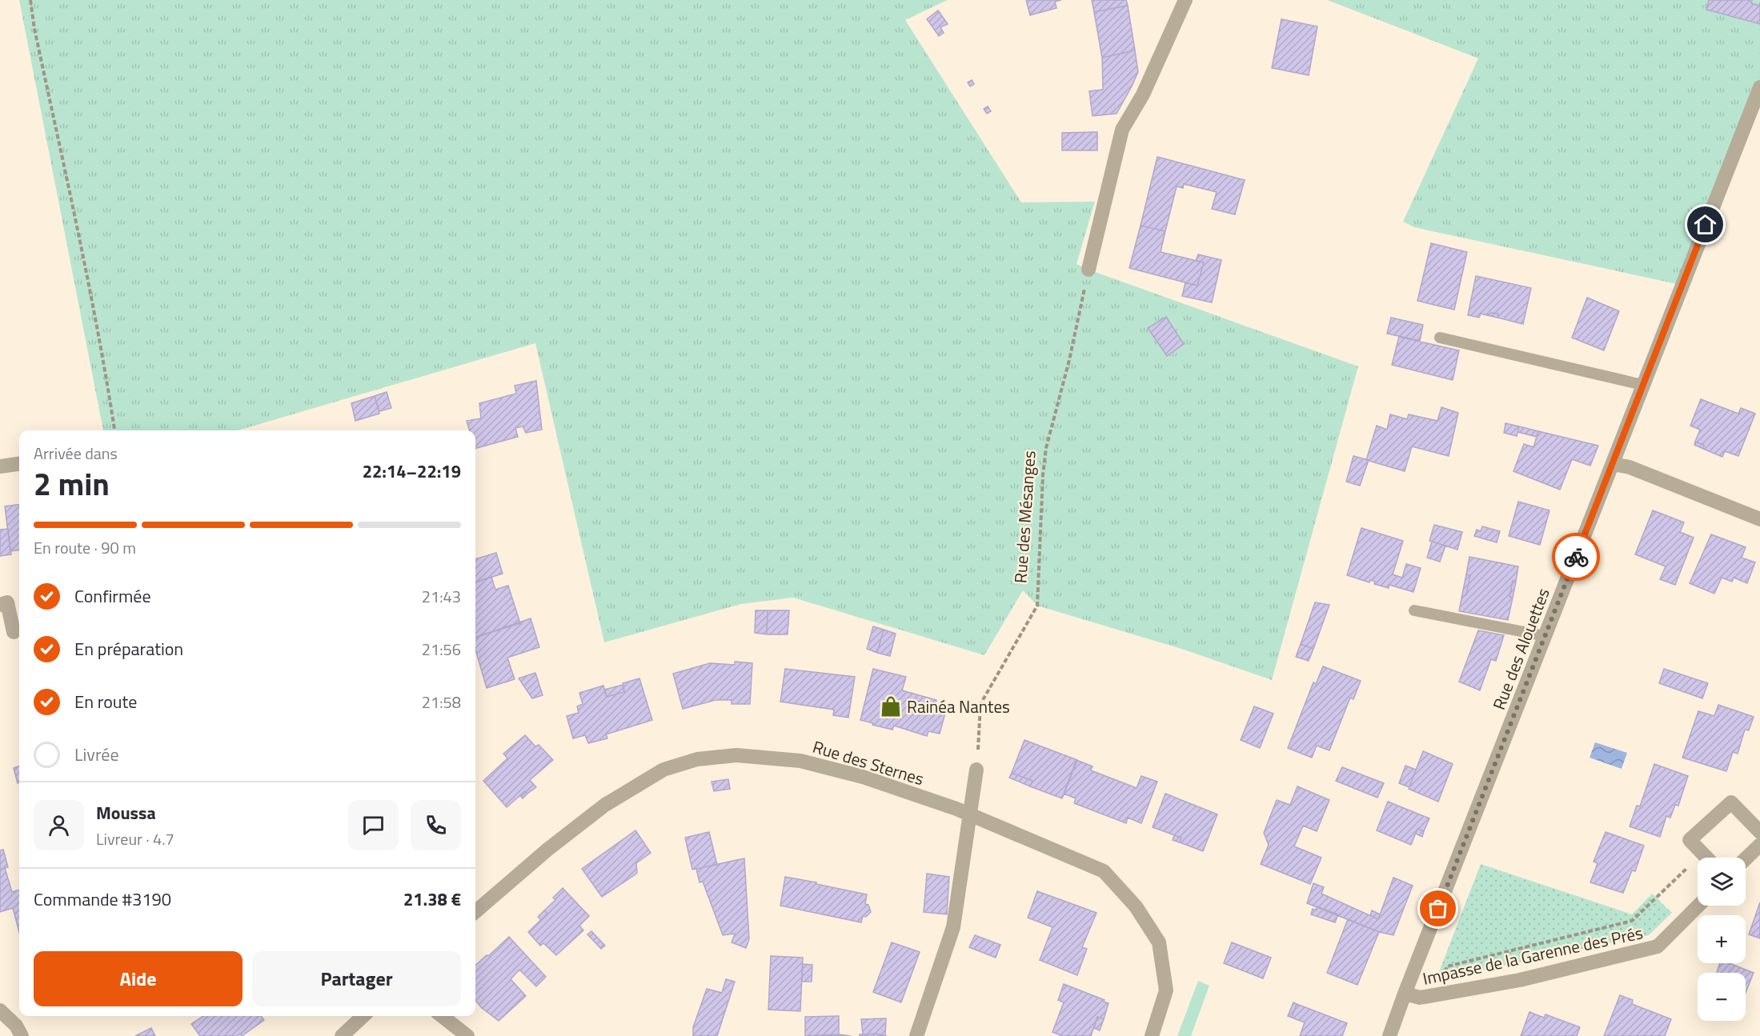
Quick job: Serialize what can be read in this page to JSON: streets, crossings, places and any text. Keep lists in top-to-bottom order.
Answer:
{
  "streets": {
    "street": ["Rue des Alouettes", "Rue des Sternes", "Impasse de la Garenne des Prés"],
    "path": ["Rue des Mésanges"]
  },
  "crossings": [
    ["Rue des Alouettes", "Impasse de la Garenne des Prés"]
  ],
  "places": {
    "shop": ["Rainéa Nantes"]
  },
  "page": {
    "heading": ["2 min", "Arrivée dans", "22:14–22:19"],
    "panel": [
      "Moussa",
      "Livreur · 4.7",
      "Commande #3190",
      "21.38 €"
    ],
    "bar": "En route · 90 m",
    "list": [
      ["Confirmée", "21:43"],
      ["En préparation", "21:56"],
      ["En route", "21:58"],
      "Livrée"
    ],
    "map_buttons": ["+", "−"],
    "buttons": ["Aide", "Partager"]
  }
}
